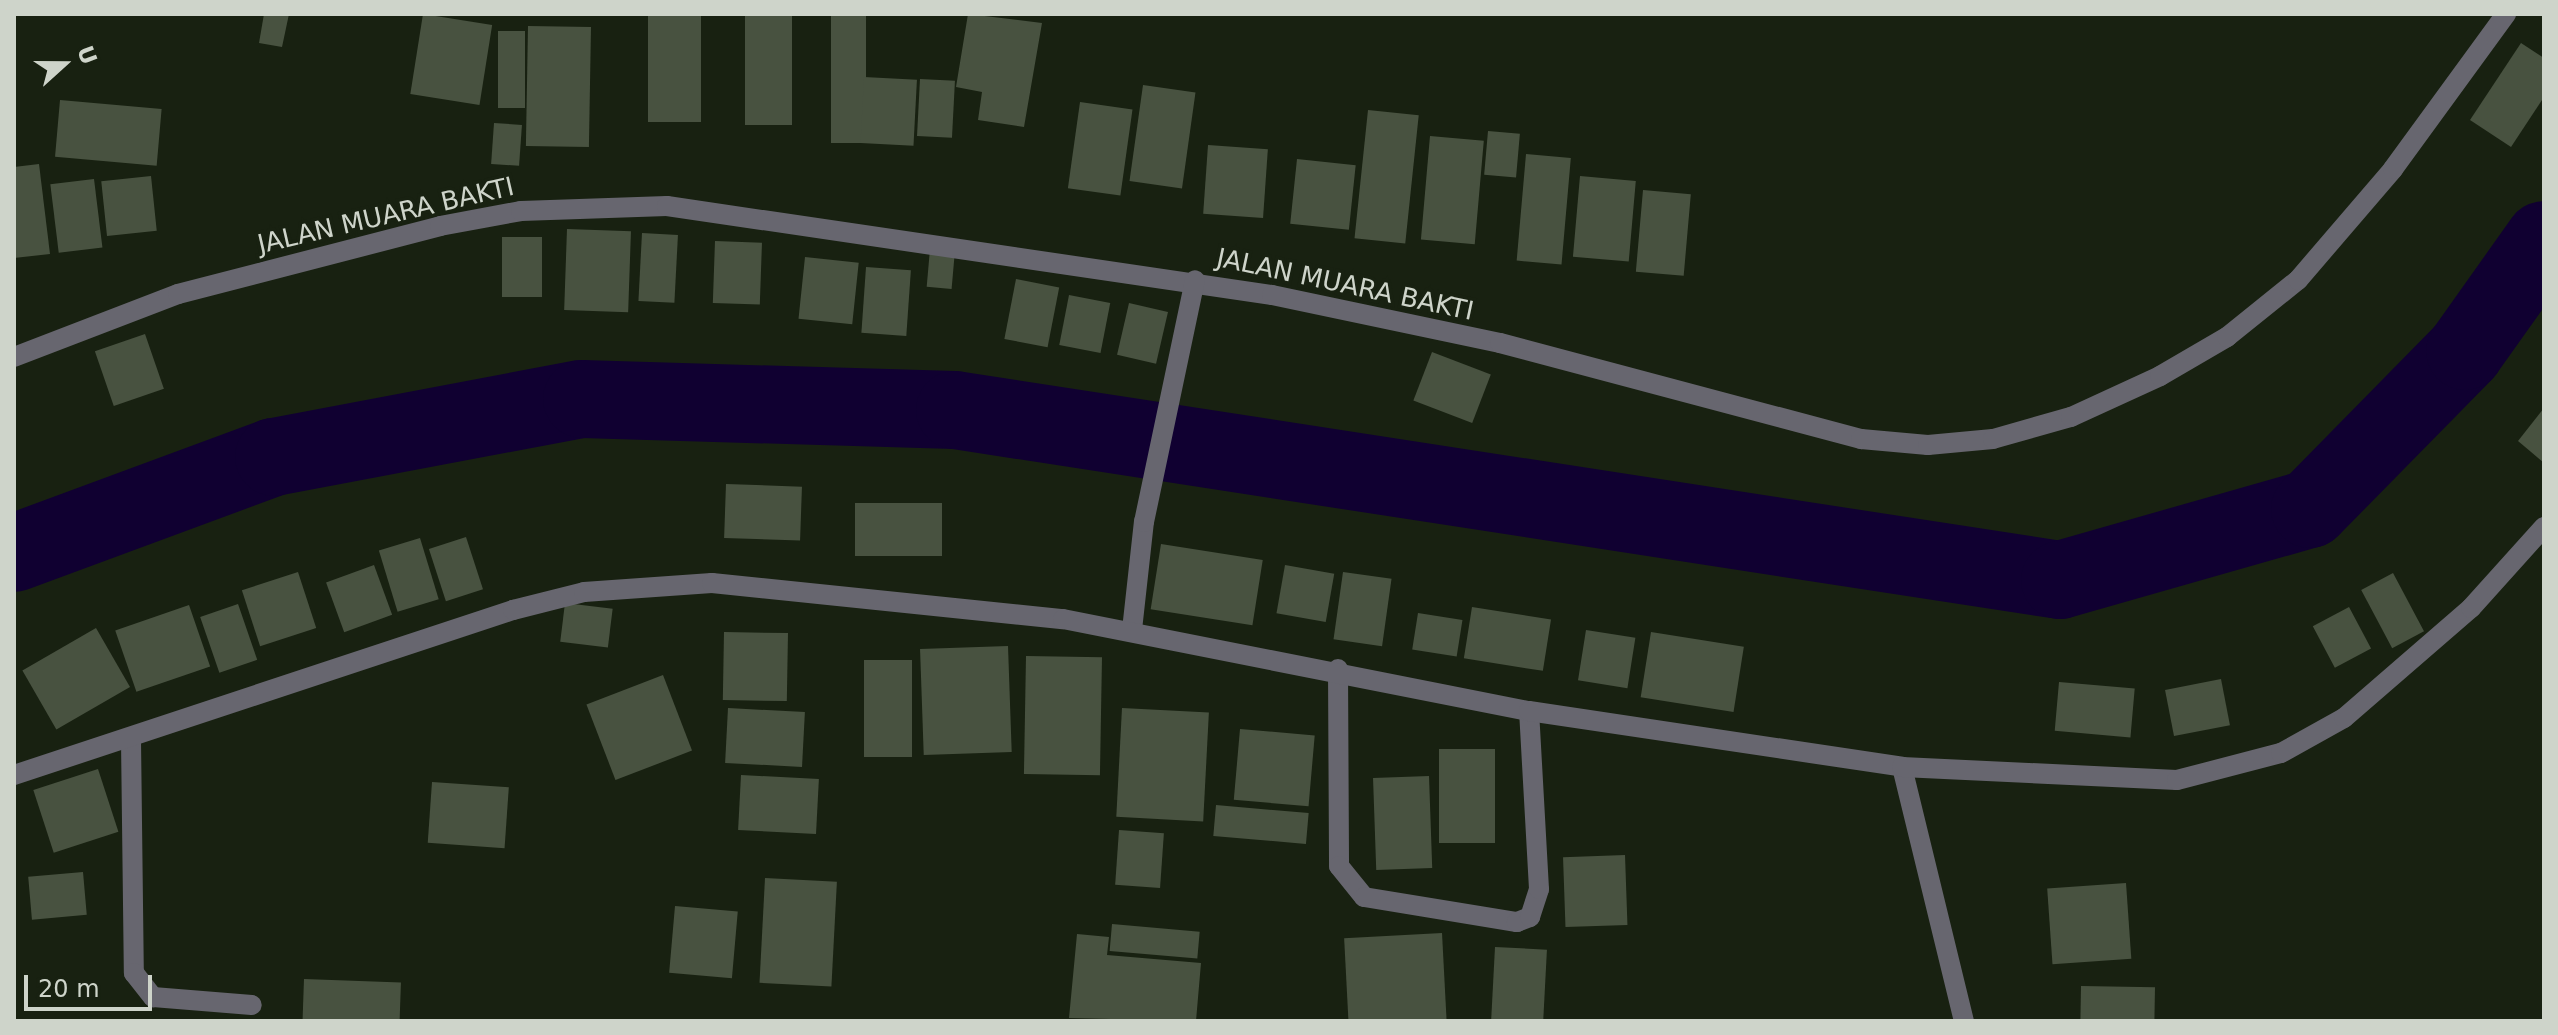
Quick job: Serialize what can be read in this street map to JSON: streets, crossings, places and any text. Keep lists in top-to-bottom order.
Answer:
{
  "streets": {
    "street": ["JALAN MUARA BAKTI"]
  },
  "scale_bar": "20 m",
  "north": "right"
}
